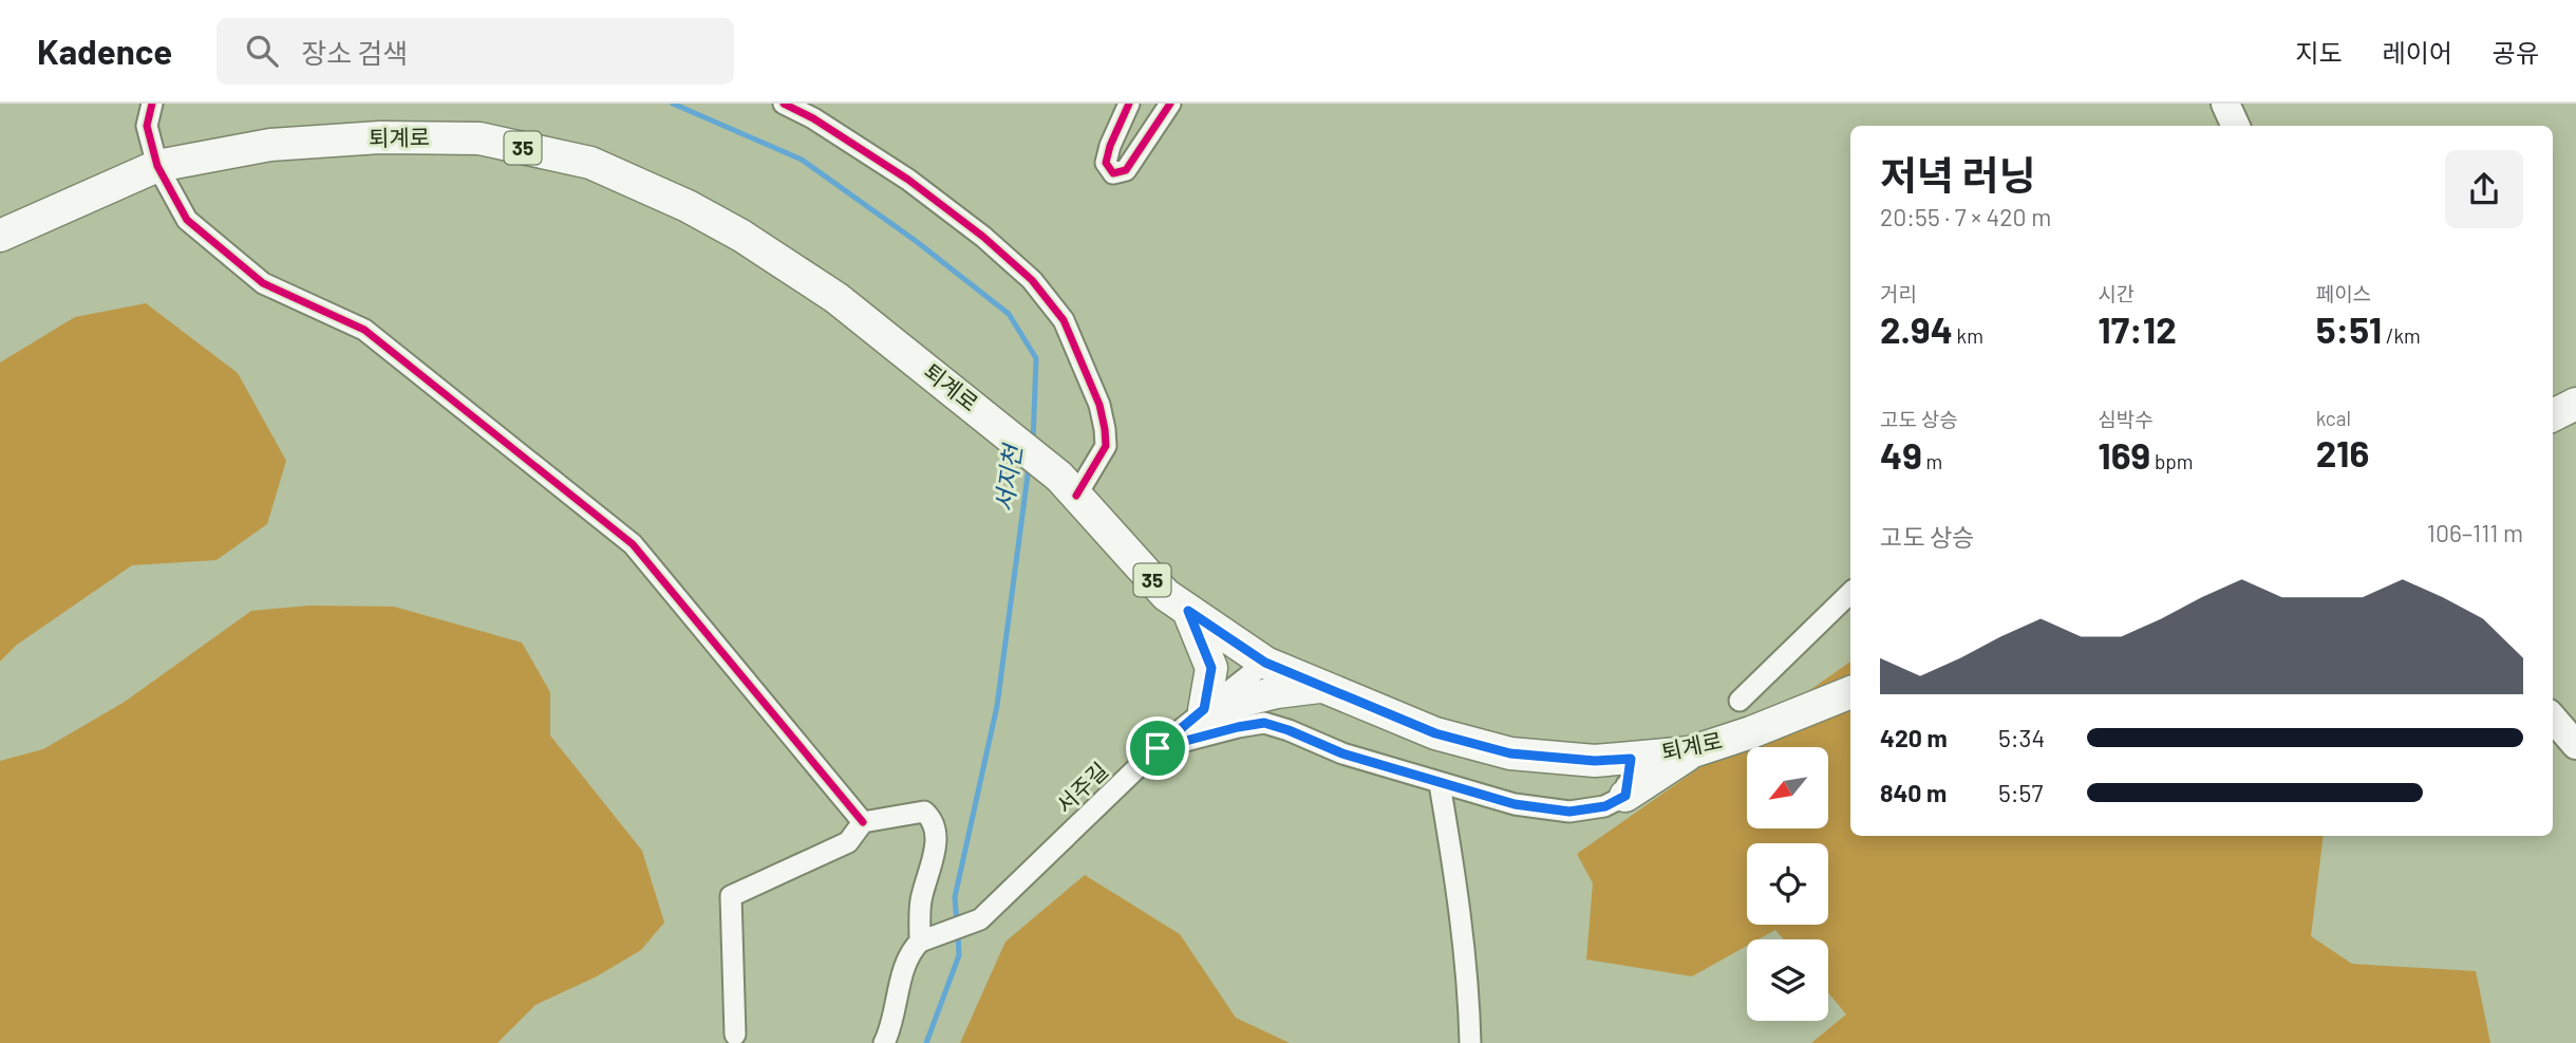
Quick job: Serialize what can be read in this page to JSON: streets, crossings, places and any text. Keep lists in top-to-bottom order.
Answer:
{
  "streets": {
    "main road": ["퇴계로", "35"],
    "street": ["서주길"]
  },
  "crossings": [
    ["퇴계로", "서주길"]
  ],
  "water": ["서지천"],
  "north": "bottom left",
  "page": {
    "header": "Kadence",
    "search": "장소 검색",
    "nav": ["지도", "레이어", "공유"],
    "heading": ["저녁 러닝", "20:55 · 7 × 420 m"],
    "stats": [
      ["거리", "2.94 km"],
      ["시간", "17:12"],
      ["페이스", "5:51 /km"],
      ["고도 상승", "49 m"],
      ["심박수", "169 bpm"],
      ["kcal", "216"]
    ],
    "chart": ["고도 상승", "106–111 m"],
    "list": [
      {
        "name": "420 m",
        "note": "5:34"
      },
      {
        "name": "840 m",
        "note": "5:57"
      }
    ]
  }
}
